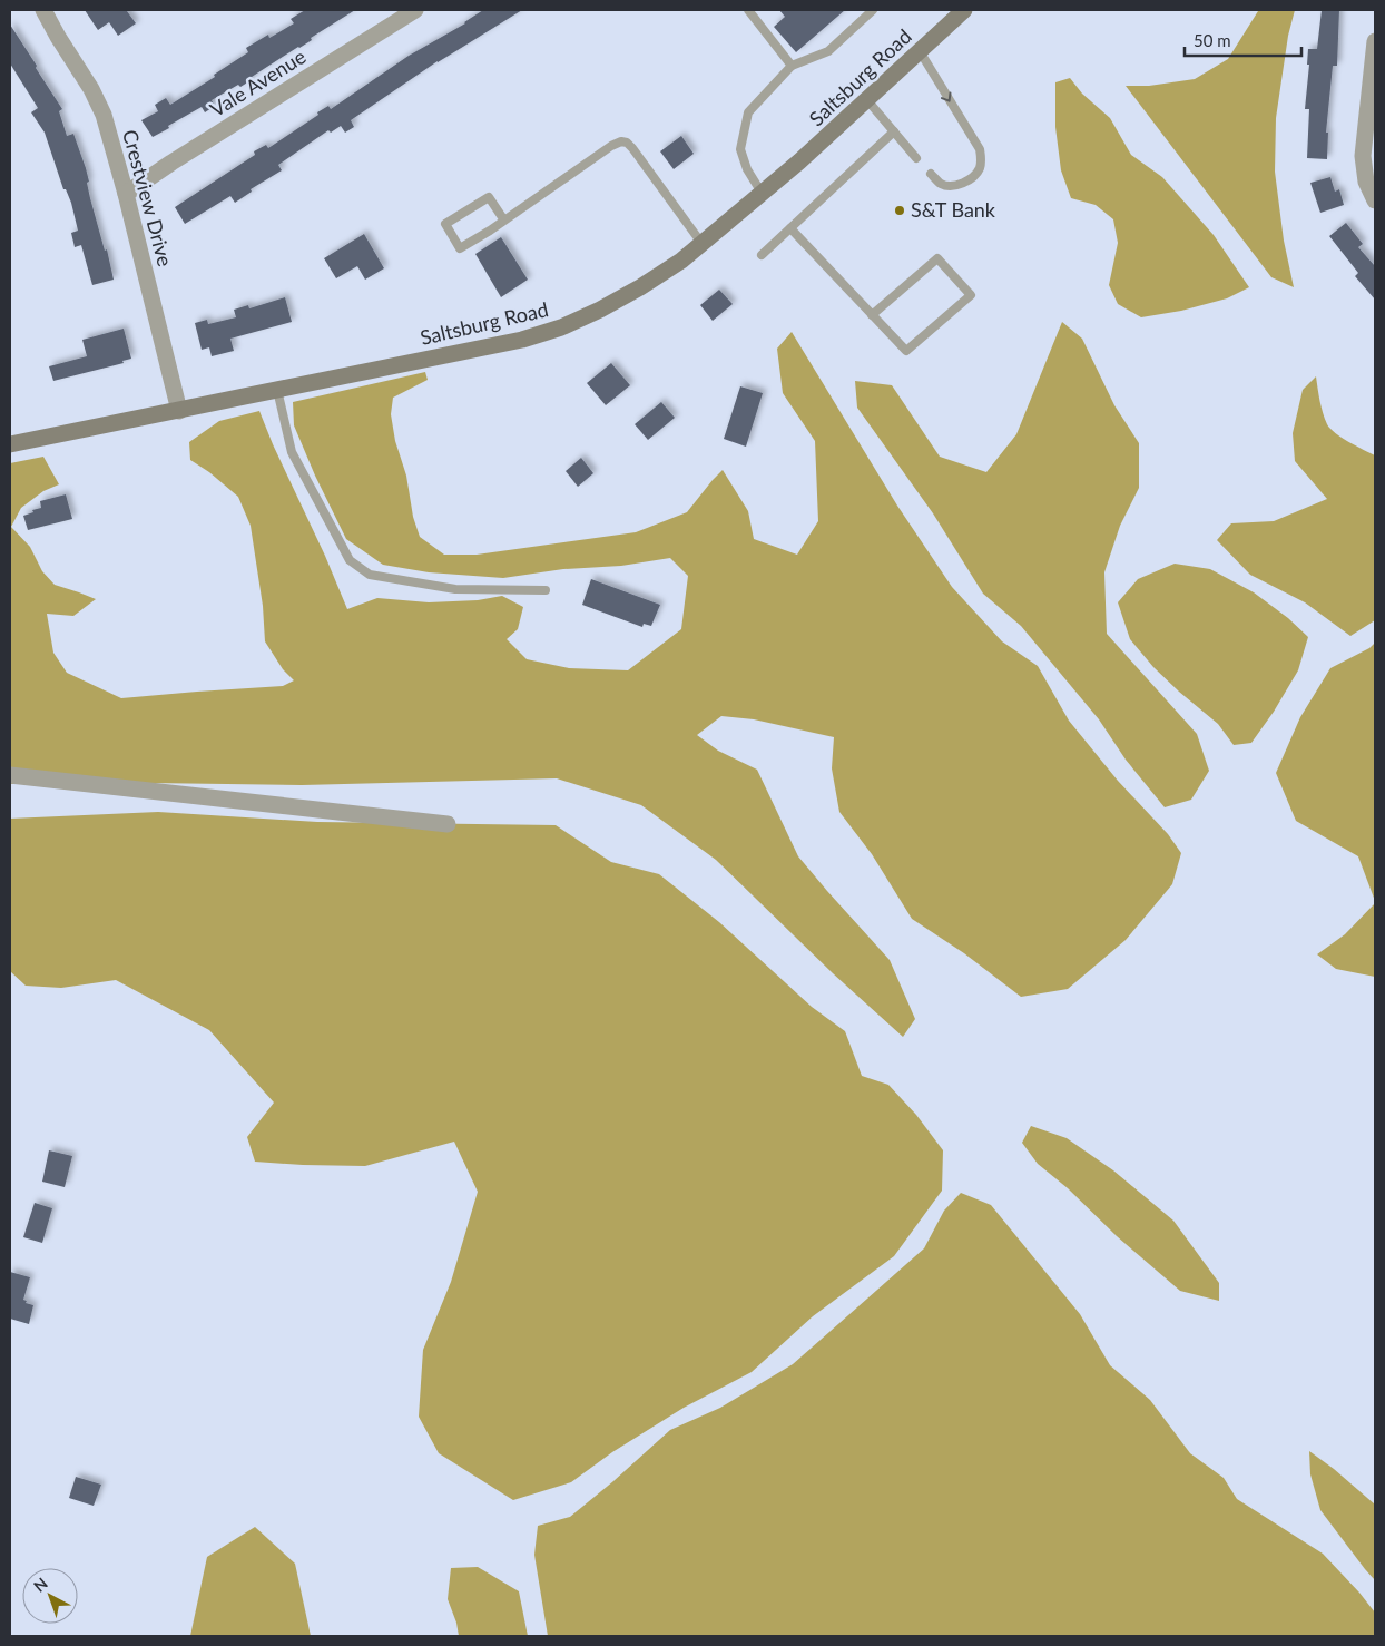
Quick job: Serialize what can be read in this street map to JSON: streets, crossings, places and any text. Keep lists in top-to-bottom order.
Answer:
{
  "streets": {
    "main road": ["Saltsburg Road"],
    "street": ["Vale Avenue", "Crestview Drive"]
  },
  "crossings": [
    ["Saltsburg Road", "Crestview Drive"],
    ["Vale Avenue", "Crestview Drive"]
  ],
  "places": ["S&T Bank"],
  "scale_bar": "50 m",
  "north": "top left"
}
